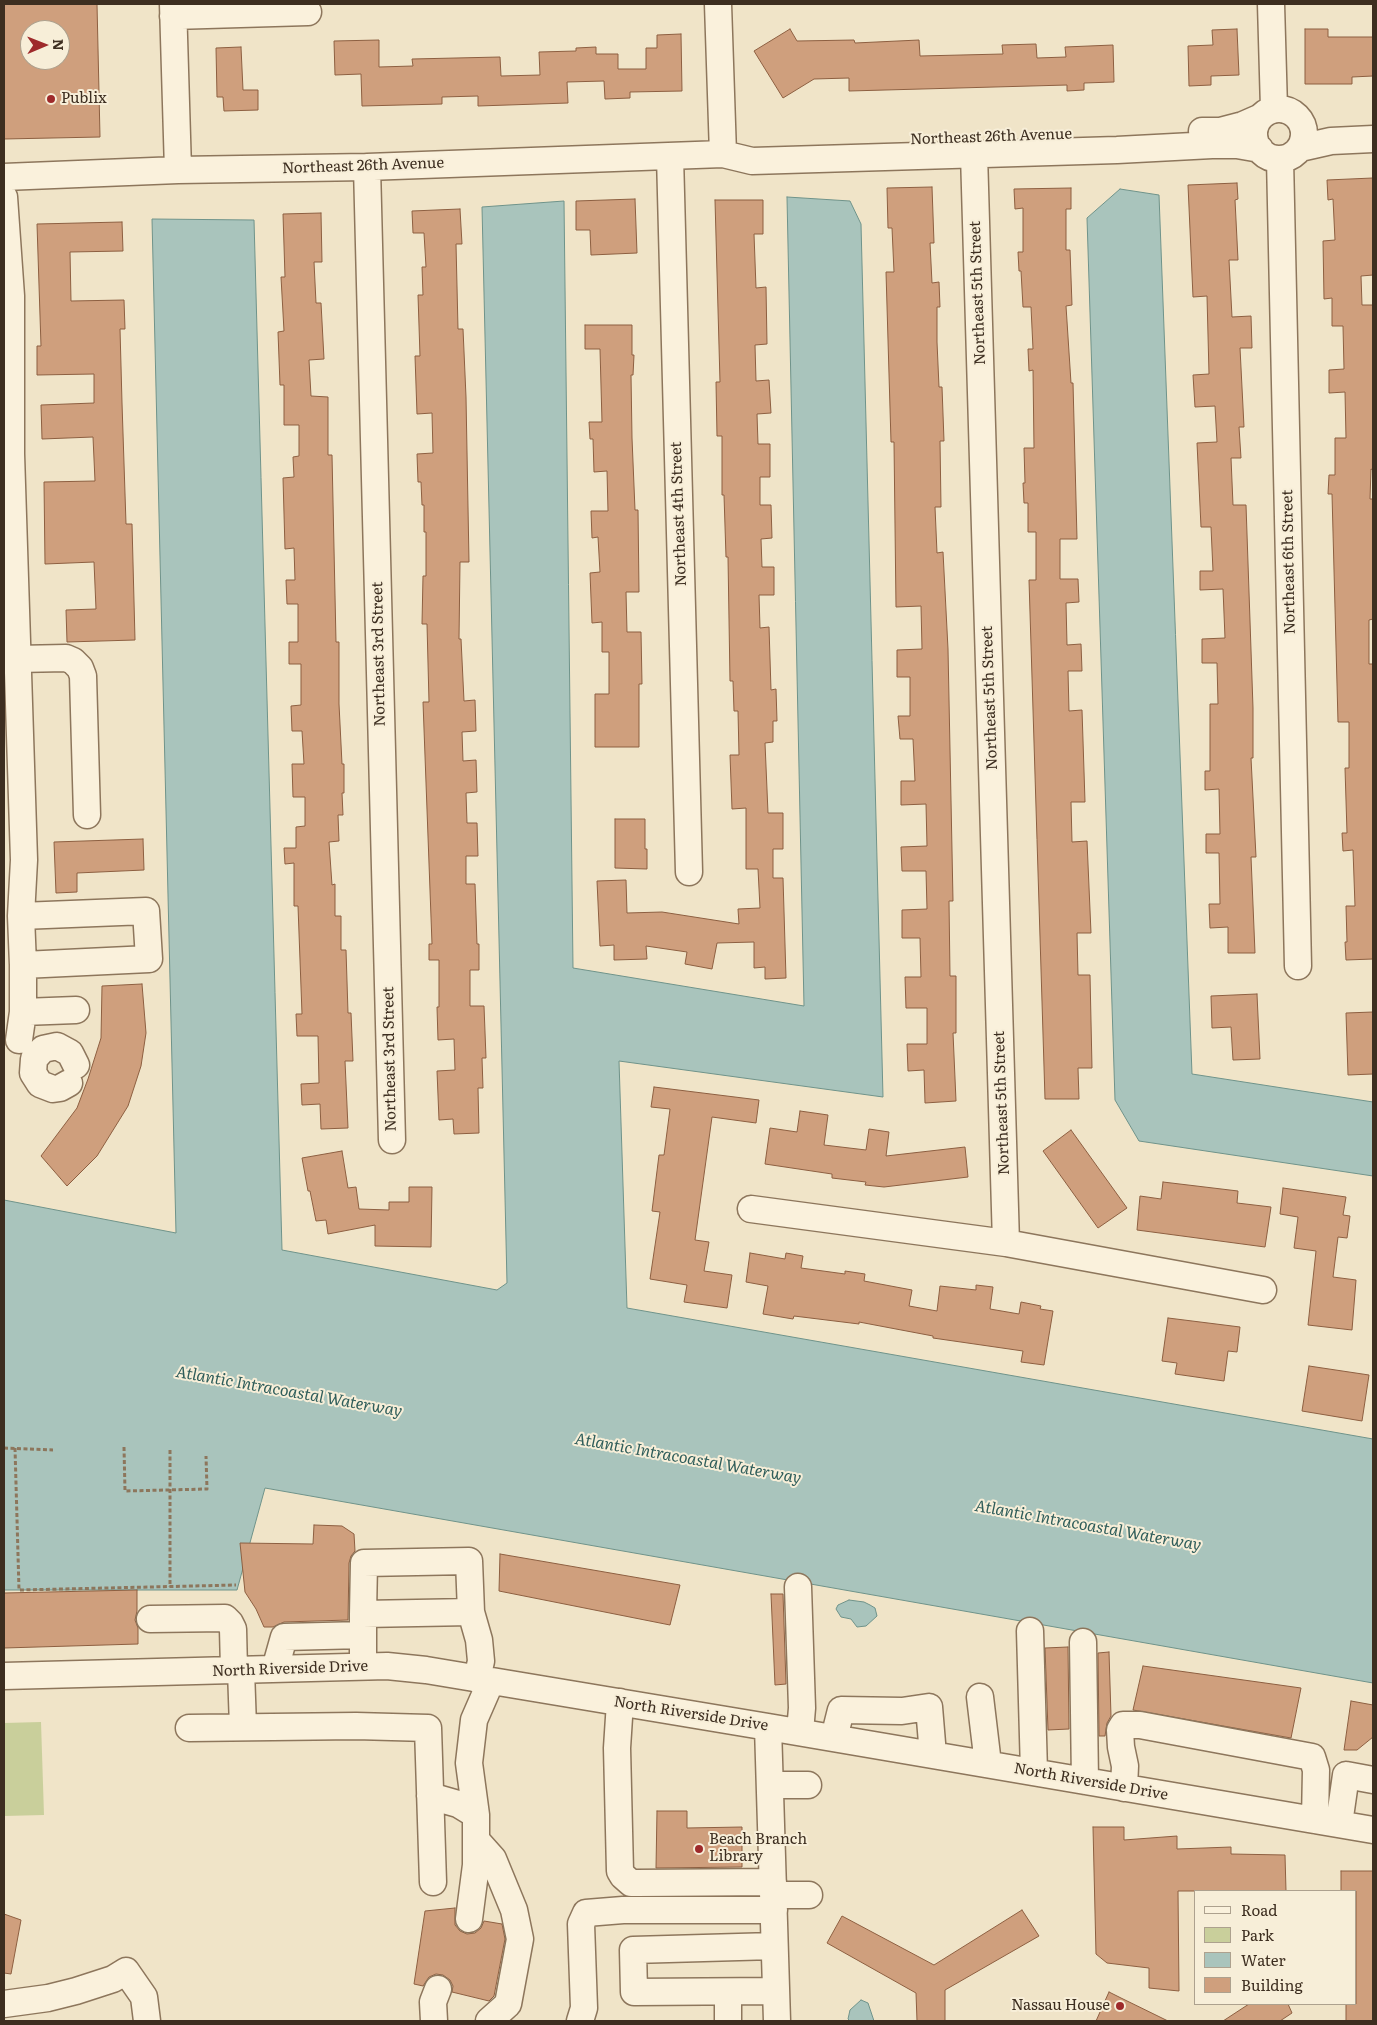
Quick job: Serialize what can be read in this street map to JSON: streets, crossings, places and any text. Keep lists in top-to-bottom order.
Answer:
{
  "streets": {
    "street": [
      "Northeast 26th Avenue",
      "Northeast 5th Street",
      "Northeast 4th Street",
      "Northeast 6th Street",
      "Northeast 3rd Street",
      "North Riverside Drive"
    ]
  },
  "crossings": [
    ["Northeast 26th Avenue", "Northeast 5th Street"],
    ["Northeast 26th Avenue", "Northeast 4th Street"],
    ["Northeast 26th Avenue", "Northeast 6th Street"],
    ["Northeast 26th Avenue", "Northeast 3rd Street"]
  ],
  "water": ["Atlantic Intracoastal Waterway"],
  "places": ["Publix", "Beach Branch Library", "Nassau House"],
  "legend": [
    "Road",
    "Park",
    "Water",
    "Building"
  ],
  "north": "right"
}
